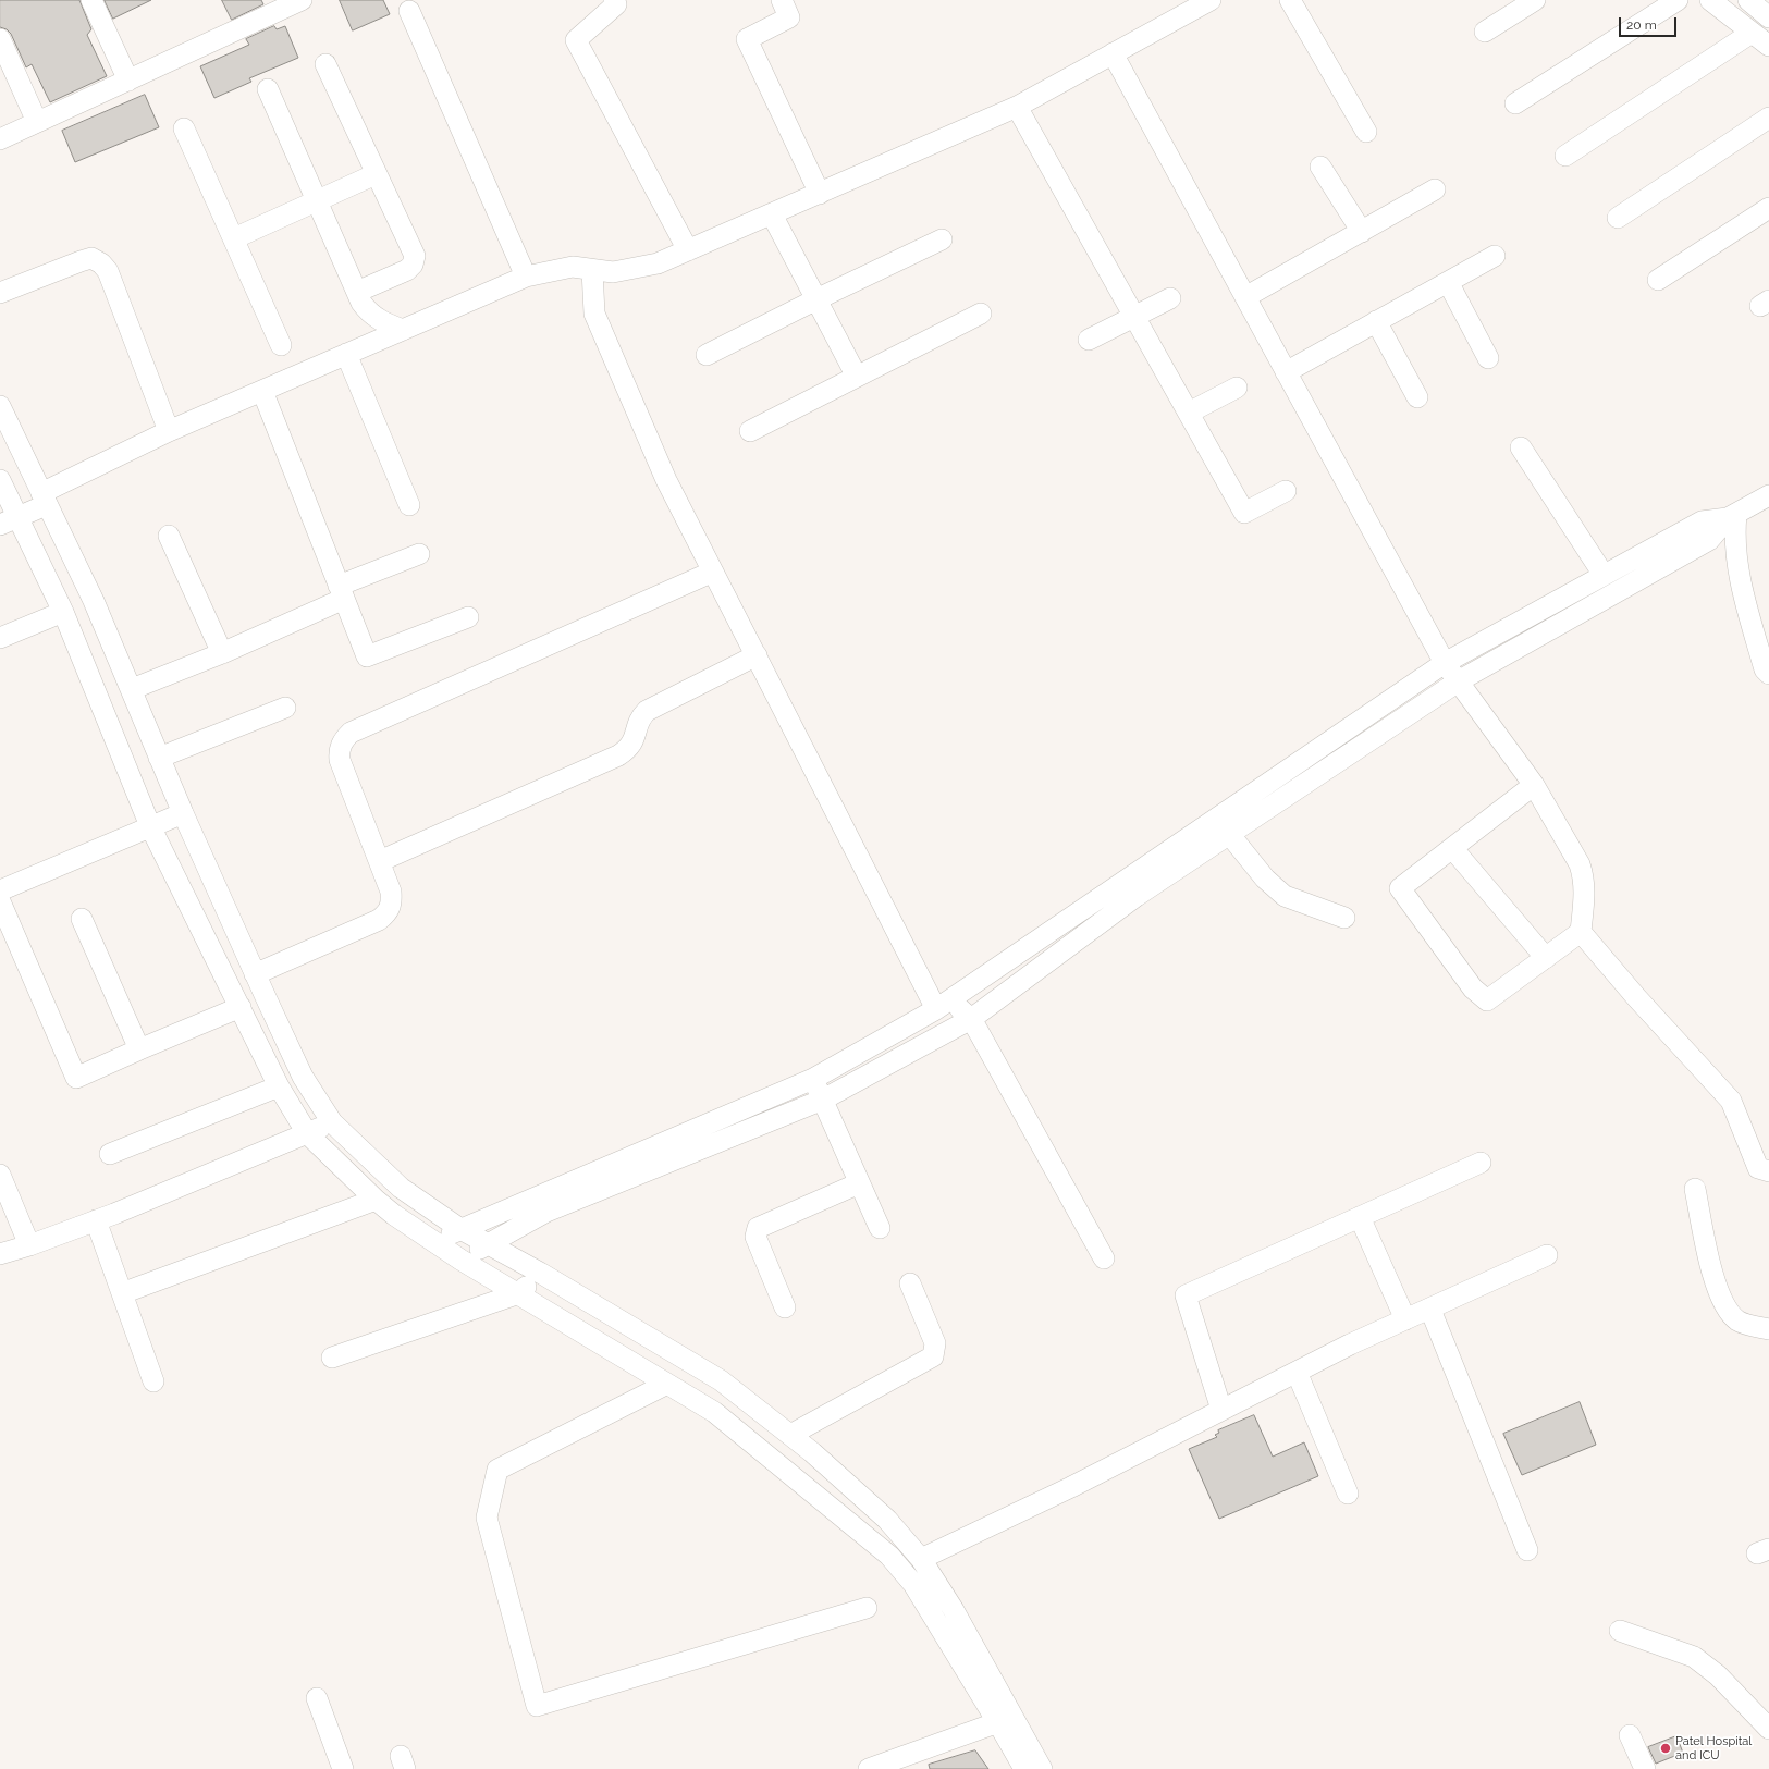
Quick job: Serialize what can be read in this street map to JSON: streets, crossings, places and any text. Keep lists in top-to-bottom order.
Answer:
{
  "places": ["Patel Hospital and ICU"],
  "scale_bar": "20 m"
}
